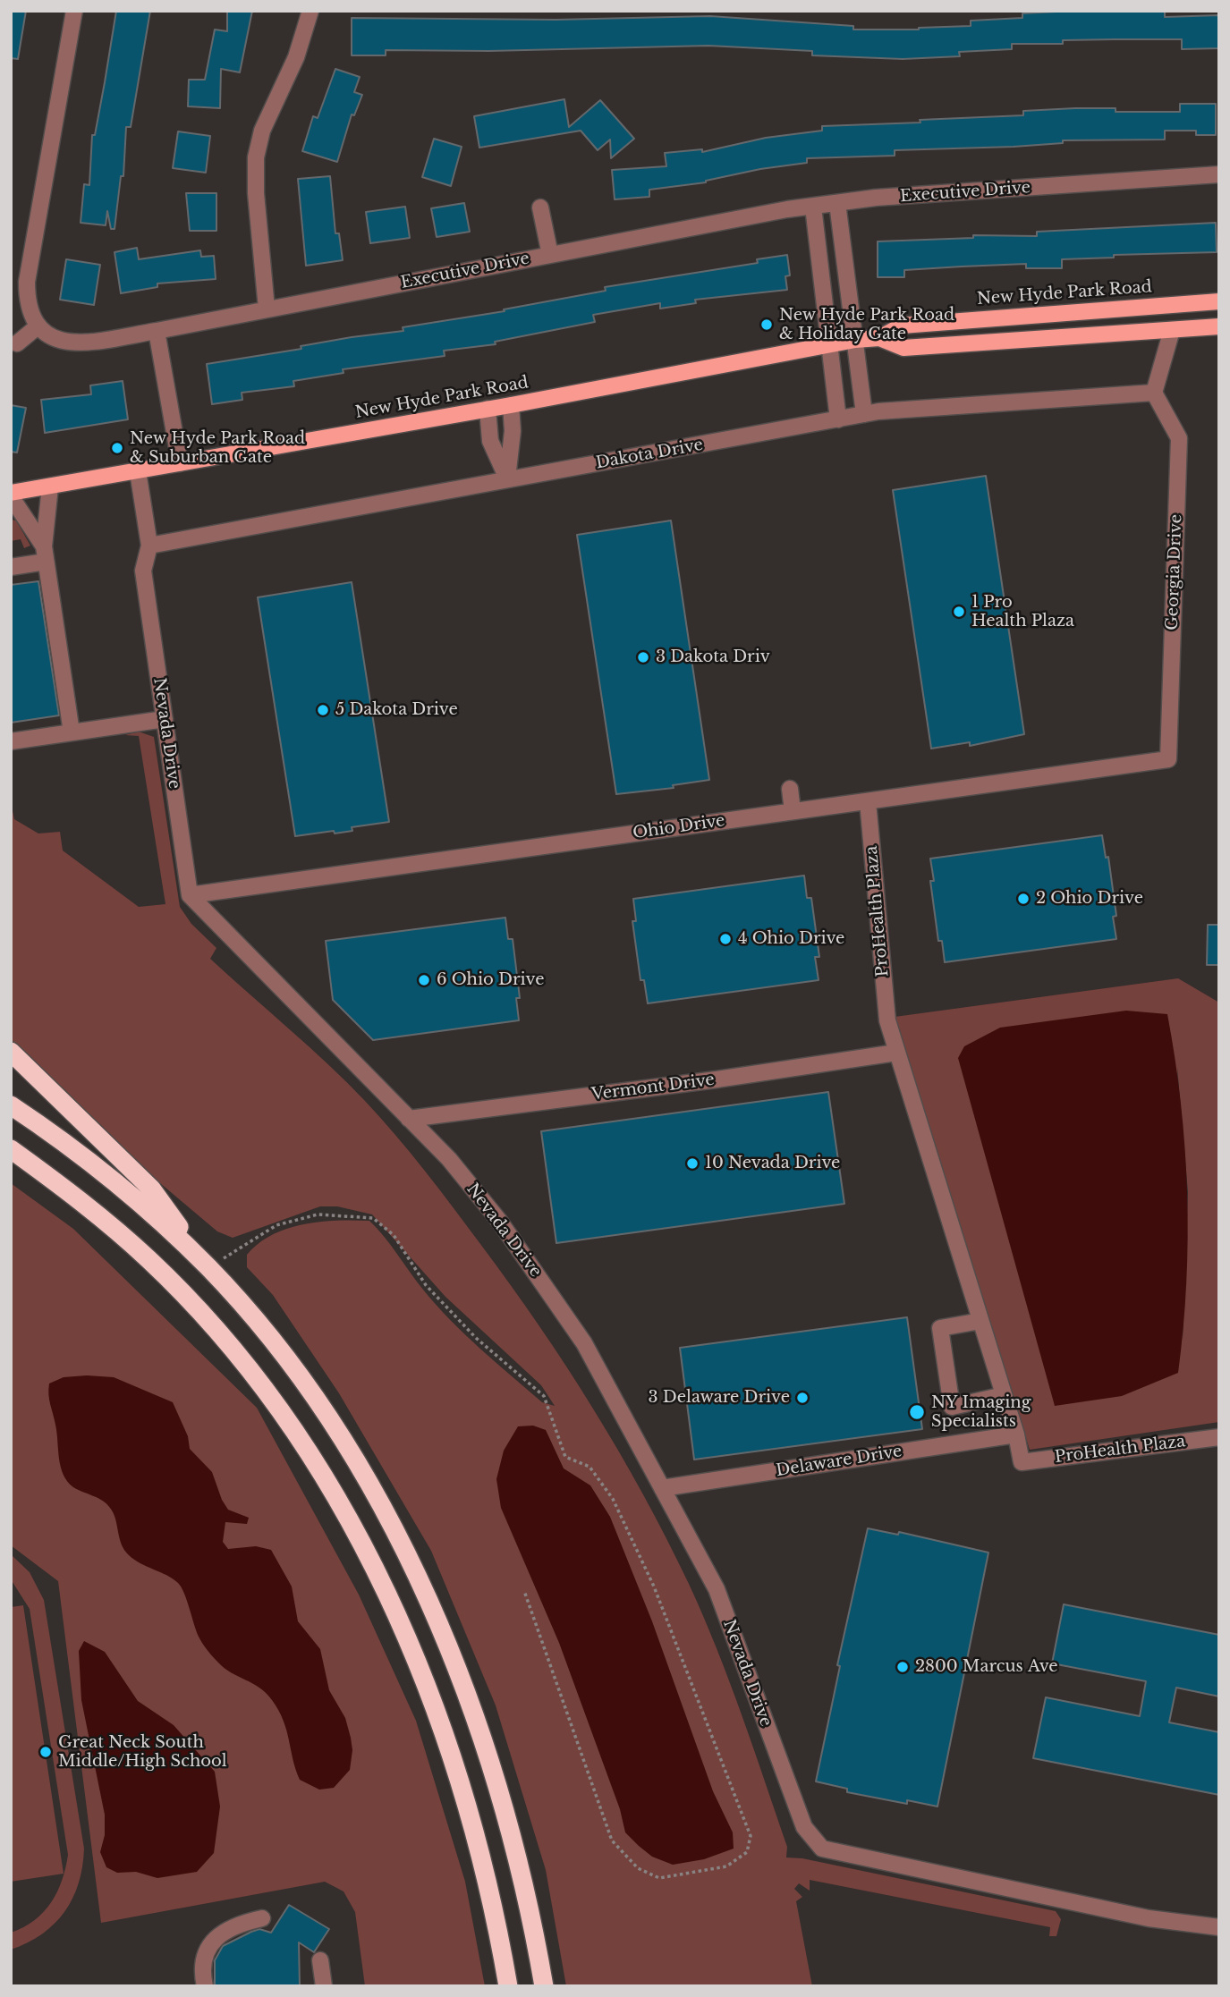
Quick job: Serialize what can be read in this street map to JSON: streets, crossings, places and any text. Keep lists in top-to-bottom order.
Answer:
{
  "streets": {
    "main road": ["New Hyde Park Road"],
    "street": [
      "Executive Drive",
      "Dakota Drive",
      "Georgia Drive",
      "Nevada Drive",
      "Ohio Drive",
      "ProHealth Plaza",
      "Vermont Drive",
      "Delaware Drive"
    ]
  },
  "crossings": [
    ["Dakota Drive", "Georgia Drive"],
    ["Dakota Drive", "Nevada Drive"],
    ["Georgia Drive", "Ohio Drive"],
    ["Nevada Drive", "Ohio Drive"],
    ["Nevada Drive", "Vermont Drive"],
    ["Nevada Drive", "Delaware Drive"],
    ["Ohio Drive", "ProHealth Plaza"],
    ["ProHealth Plaza", "Vermont Drive"],
    ["ProHealth Plaza", "Delaware Drive"]
  ],
  "places": [
    "New Hyde Park Road & Holiday Gate",
    "New Hyde Park Road & Suburban Gate",
    "1 Pro Health Plaza",
    "3 Dakota Driv",
    "5 Dakota Drive",
    "2 Ohio Drive",
    "4 Ohio Drive",
    "6 Ohio Drive",
    "10 Nevada Drive",
    "3 Delaware Drive",
    "NY Imaging Specialists",
    "2800 Marcus Ave",
    "Great Neck South Middle/High School"
  ]
}
